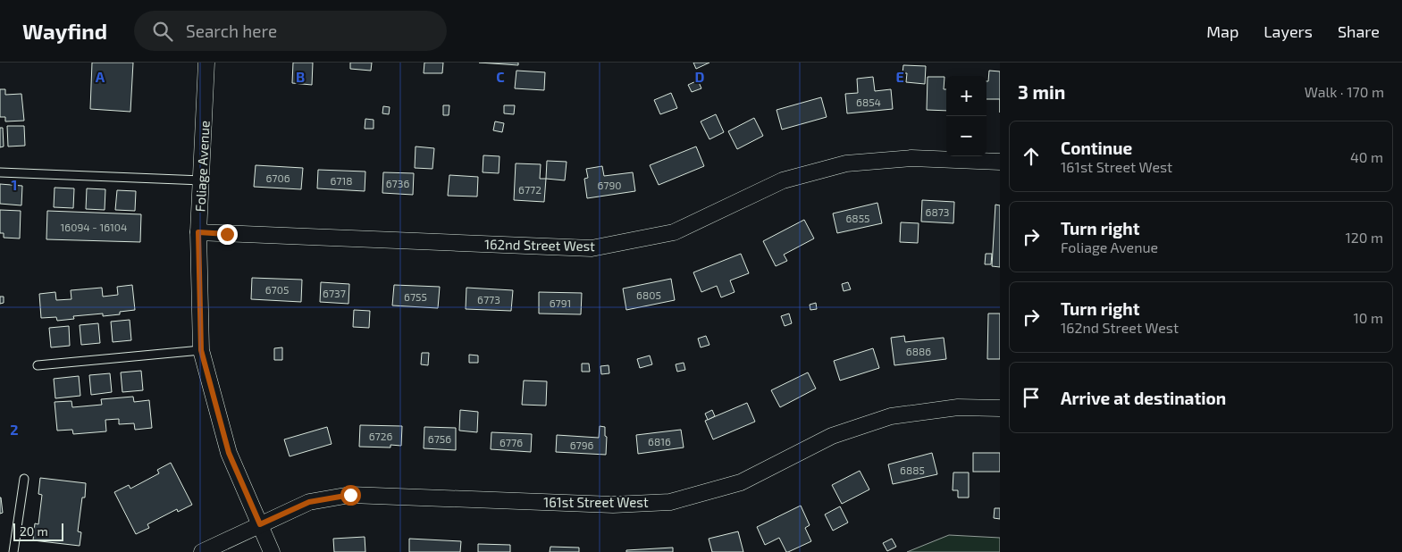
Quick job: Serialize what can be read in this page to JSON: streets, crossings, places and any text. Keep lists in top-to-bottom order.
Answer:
{
  "streets": {
    "street": ["Foliage Avenue", "162nd Street West", "161st Street West"]
  },
  "crossings": [
    ["Foliage Avenue", "162nd Street West"],
    ["Foliage Avenue", "161st Street West"]
  ],
  "house_numbers": [
    "6854",
    "6706",
    "6718",
    "6736",
    "6790",
    "6772",
    "6873",
    "6855",
    "16094 - 16104",
    "6705",
    "6737",
    "6805",
    "6755",
    "6773",
    "6791",
    "6886",
    "6726",
    "6756",
    "6816",
    "6776",
    "6796",
    "6885"
  ],
  "scale_bar": "20 m",
  "page": {
    "header": "Wayfind",
    "search": "Search here",
    "nav": ["Map", "Layers", "Share"],
    "heading": ["3 min", "Walk · 170 m"],
    "map_buttons": ["+", "−"],
    "list": [
      ["Continue", "161st Street West", "40 m"],
      ["Turn right", "Foliage Avenue", "120 m"],
      ["Turn right", "162nd Street West", "10 m"],
      "Arrive at destination"
    ],
    "scale": "20 m"
  },
  "grid": {
    "columns": [
      "A",
      "B",
      "C",
      "D",
      "E"
    ],
    "rows": ["1", "2"]
  }
}
